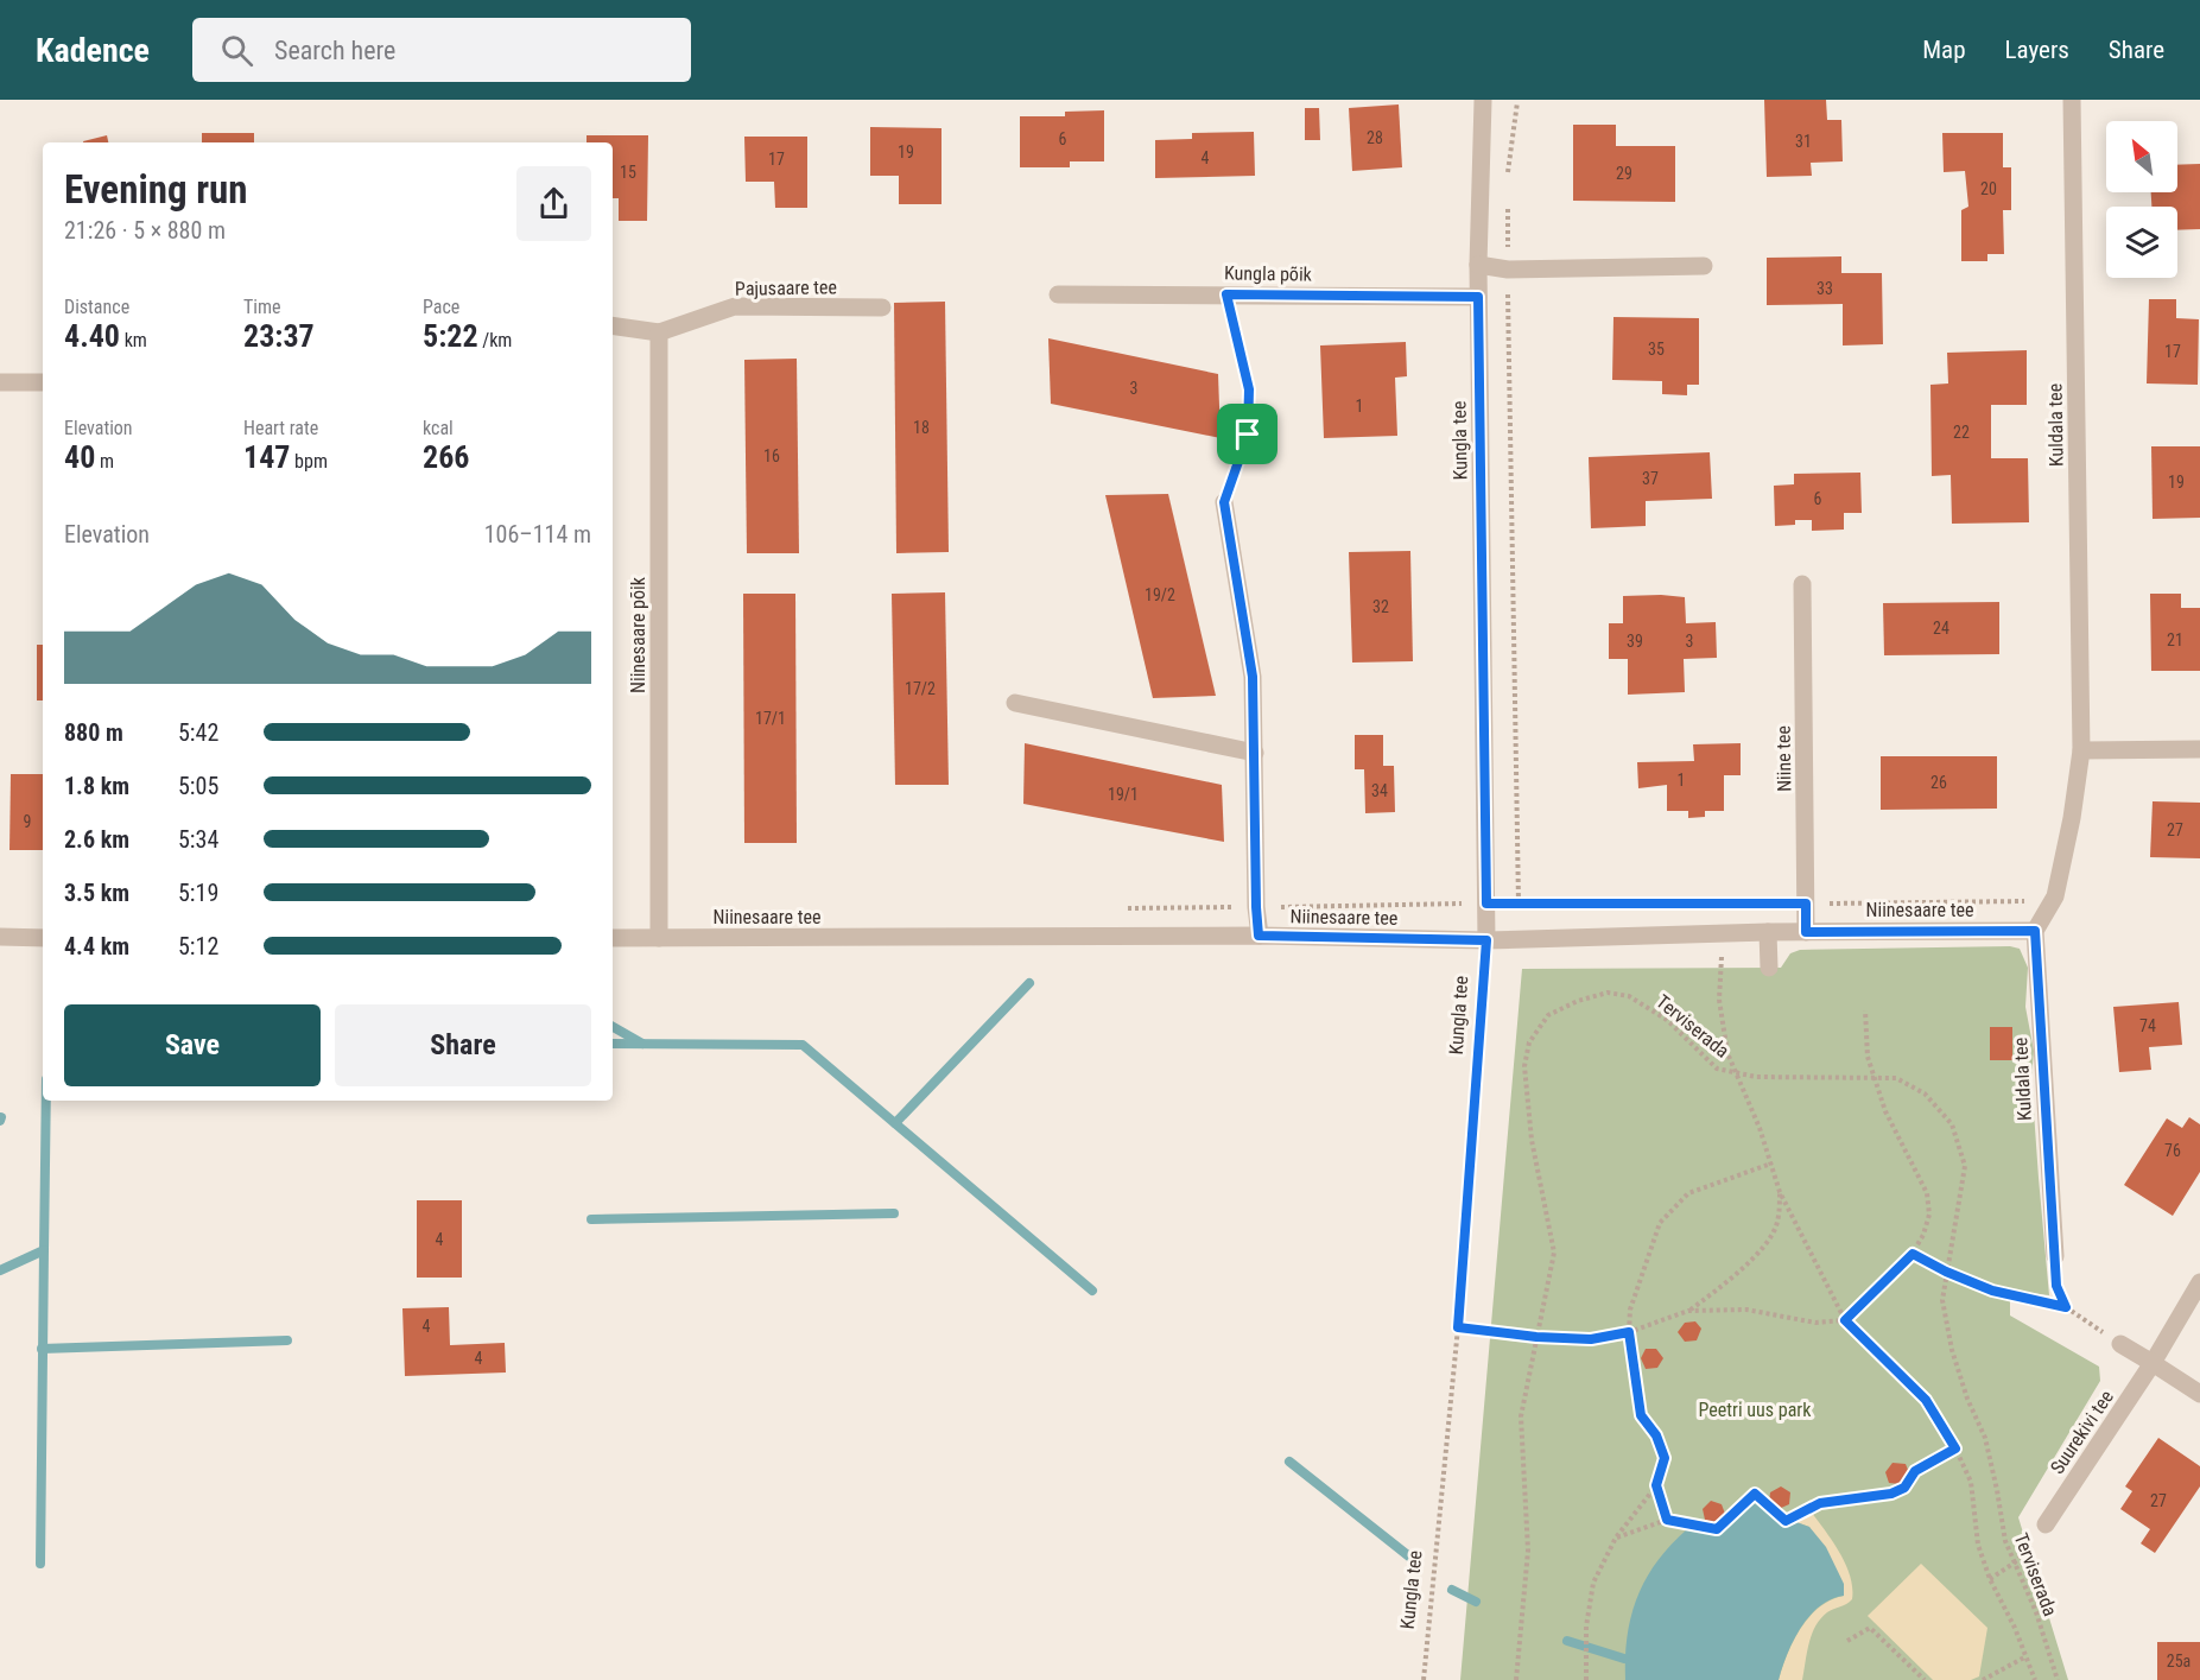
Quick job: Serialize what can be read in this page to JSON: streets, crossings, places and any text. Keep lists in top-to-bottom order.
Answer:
{
  "streets": {
    "street": [
      "Kungla põik",
      "Pajusaare tee",
      "Kuldala tee",
      "Kungla tee",
      "Niinesaare põik",
      "Niine tee",
      "Niinesaare tee",
      "Suurekivi tee"
    ],
    "path": ["Terviserada"]
  },
  "crossings": [
    ["Kungla põik", "Kungla tee"],
    ["Pajusaare tee", "Niinesaare põik"],
    ["Kuldala tee", "Niinesaare tee"],
    ["Kungla tee", "Niinesaare tee"],
    ["Niinesaare põik", "Niinesaare tee"],
    ["Niine tee", "Niinesaare tee"]
  ],
  "parks": ["Peetri uus park"],
  "house_numbers": [
    "28",
    "6",
    "31",
    "19",
    "4",
    "17",
    "15",
    "29",
    "20",
    "33",
    "35",
    "17",
    "3",
    "1",
    "18",
    "22",
    "16",
    "37",
    "19",
    "6",
    "19/2",
    "32",
    "24",
    "21",
    "39",
    "3",
    "17/2",
    "17/1",
    "1",
    "26",
    "34",
    "19/1",
    "9",
    "27",
    "74",
    "76",
    "4",
    "4",
    "4",
    "27",
    "25a"
  ],
  "north": "top left",
  "page": {
    "header": "Kadence",
    "search": "Search here",
    "nav": ["Map", "Layers", "Share"],
    "heading": ["Evening run", "21:26 · 5 × 880 m"],
    "stats": [
      ["Distance", "4.40 km"],
      ["Time", "23:37"],
      ["Pace", "5:22 /km"],
      ["Elevation", "40 m"],
      ["Heart rate", "147 bpm"],
      ["kcal", "266"]
    ],
    "chart": ["Elevation", "106–114 m"],
    "list": [
      {
        "name": "880 m",
        "note": "5:42"
      },
      {
        "name": "1.8 km",
        "note": "5:05"
      },
      {
        "name": "2.6 km",
        "note": "5:34"
      },
      {
        "name": "3.5 km",
        "note": "5:19"
      },
      {
        "name": "4.4 km",
        "note": "5:12"
      }
    ],
    "buttons": ["Save", "Share"]
  }
}
